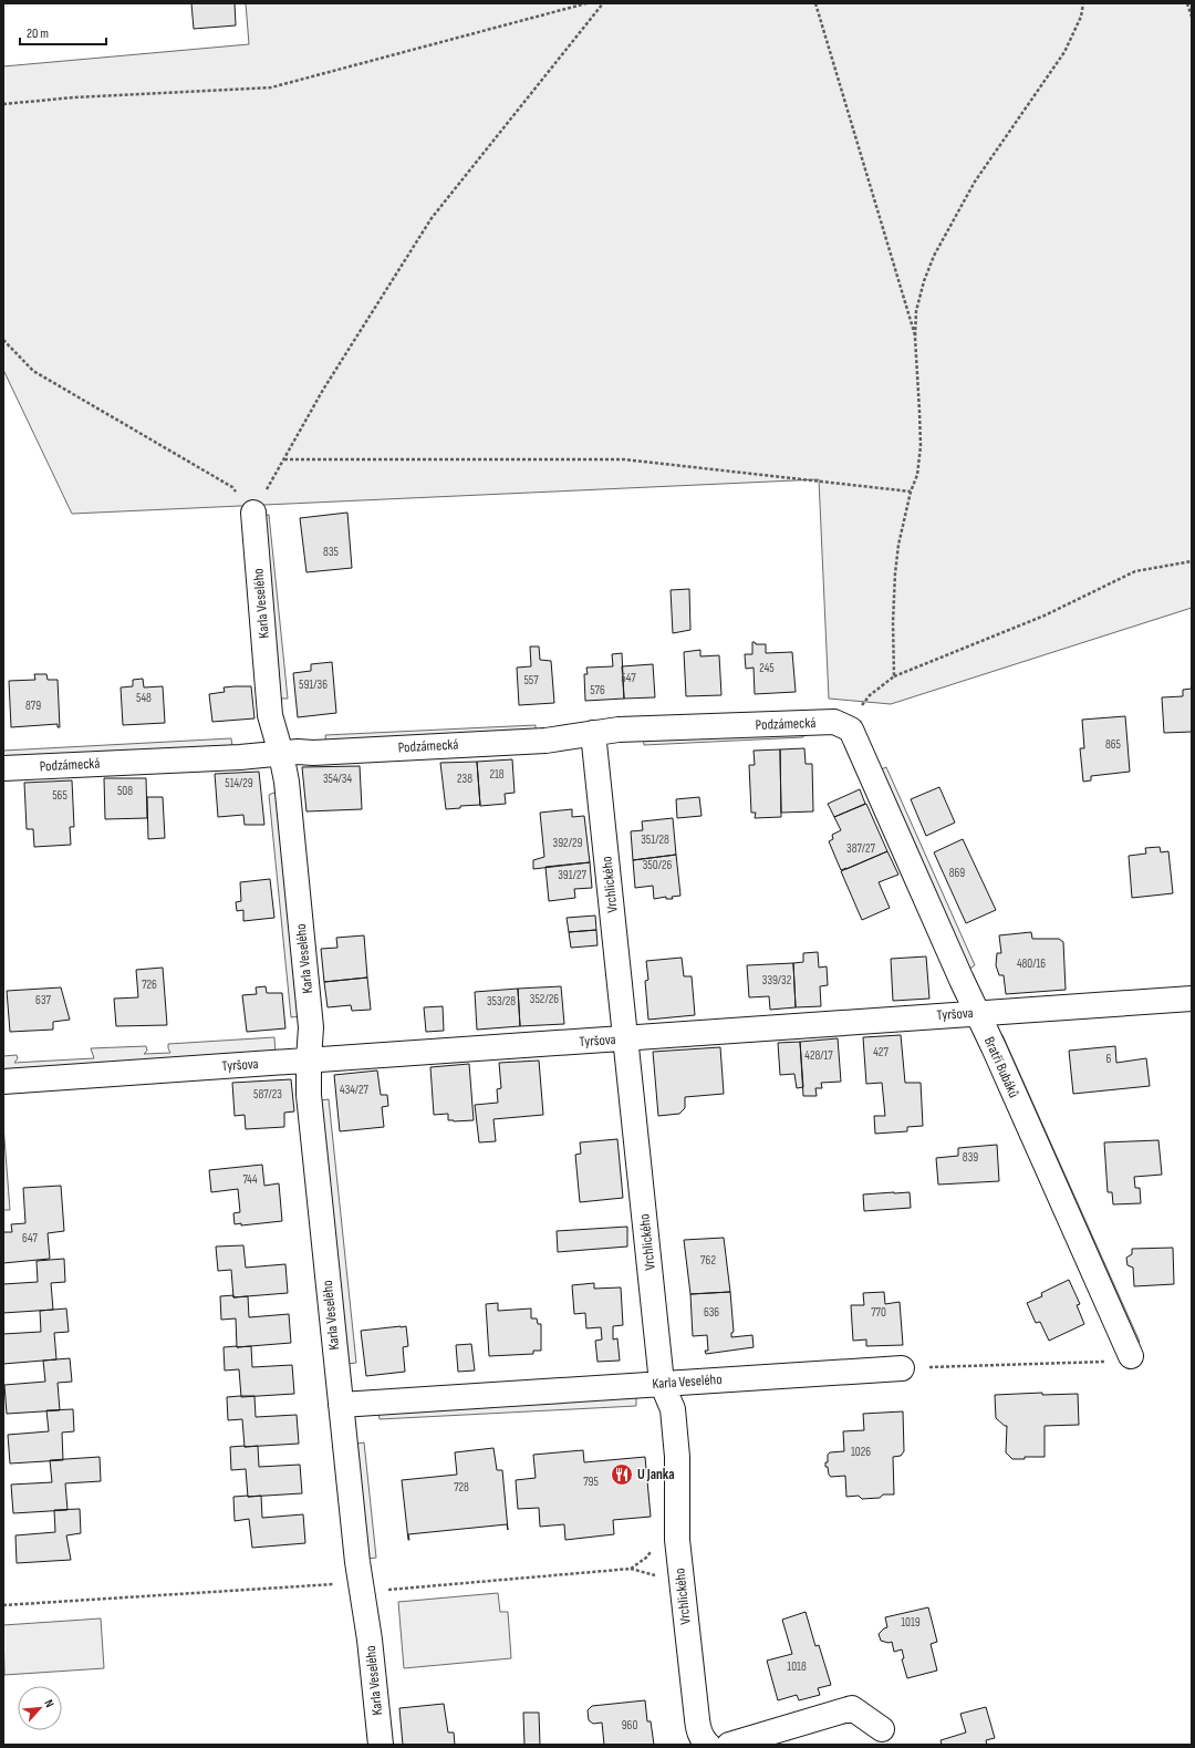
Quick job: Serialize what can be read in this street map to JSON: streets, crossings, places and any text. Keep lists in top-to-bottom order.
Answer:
{
  "streets": {
    "street": [
      "Karla Veselého",
      "Podzámecká",
      "Vrchlického",
      "Tyršova",
      "Bratří Bubáků"
    ]
  },
  "crossings": [
    ["Karla Veselého", "Podzámecká"],
    ["Karla Veselého", "Vrchlického"],
    ["Karla Veselého", "Tyršova"],
    ["Podzámecká", "Vrchlického"],
    ["Podzámecká", "Bratří Bubáků"],
    ["Vrchlického", "Tyršova"],
    ["Tyršova", "Bratří Bubáků"]
  ],
  "places": {
    "restaurant": ["U Janka"]
  },
  "house_numbers": [
    "835",
    "245",
    "547",
    "557",
    "591/36",
    "576",
    "548",
    "879",
    "865",
    "218",
    "354/34",
    "238",
    "514/29",
    "508",
    "565",
    "351/28",
    "392/29",
    "387/27",
    "350/26",
    "869",
    "391/27",
    "480/16",
    "339/32",
    "726",
    "352/26",
    "637",
    "353/28",
    "427",
    "428/17",
    "6",
    "434/27",
    "587/23",
    "839",
    "744",
    "647",
    "762",
    "636",
    "770",
    "1026",
    "795",
    "728",
    "1019",
    "1018",
    "960"
  ],
  "scale_bar": "20 m",
  "north": "top right"
}
